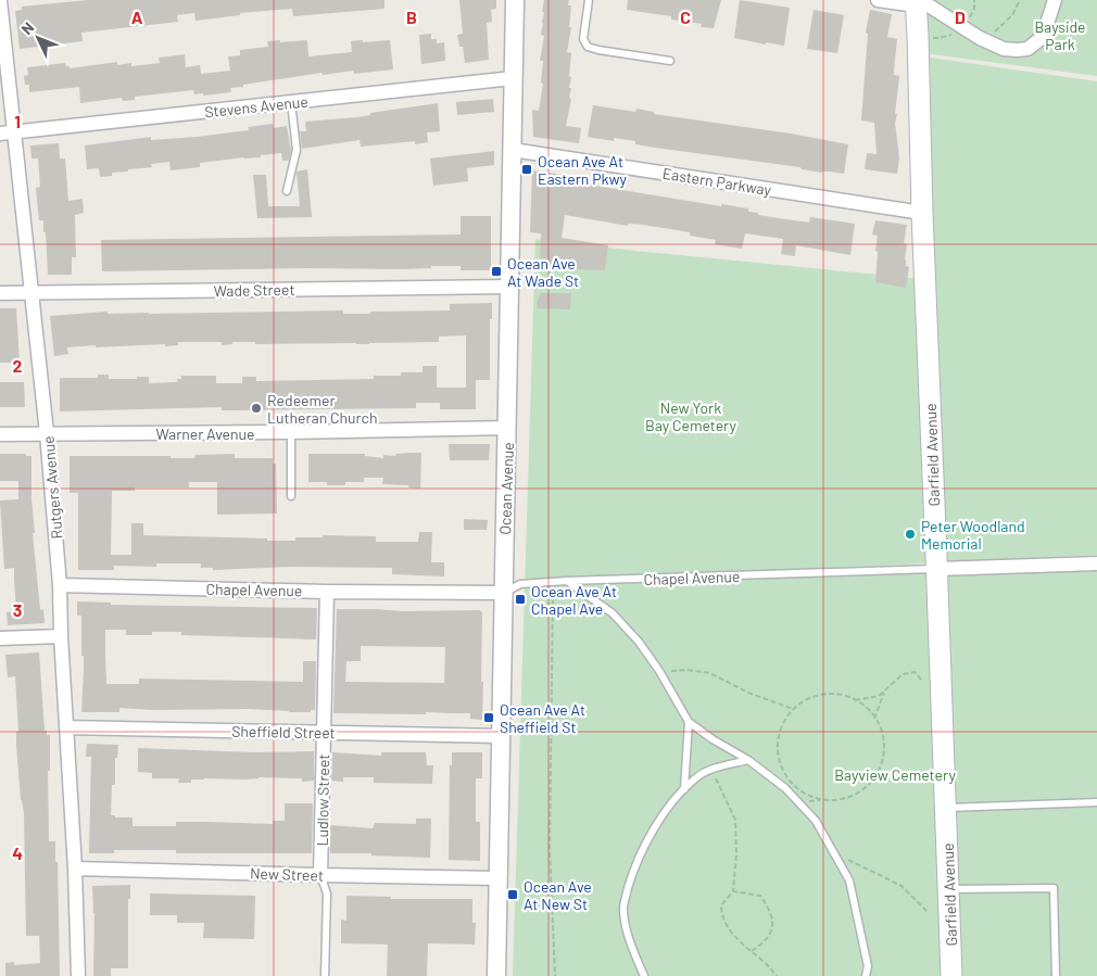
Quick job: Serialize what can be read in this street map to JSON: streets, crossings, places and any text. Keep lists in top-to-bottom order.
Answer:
{
  "streets": {
    "main road": ["Garfield Avenue"],
    "street": [
      "Stevens Avenue",
      "Eastern Parkway",
      "Wade Street",
      "Warner Avenue",
      "Rutgers Avenue",
      "Ocean Avenue",
      "Chapel Avenue",
      "Sheffield Street",
      "Ludlow Street",
      "New Street"
    ]
  },
  "crossings": [
    ["Stevens Avenue", "Rutgers Avenue"],
    ["Stevens Avenue", "Ocean Avenue"],
    ["Eastern Parkway", "Garfield Avenue"],
    ["Eastern Parkway", "Ocean Avenue"],
    ["Wade Street", "Rutgers Avenue"],
    ["Wade Street", "Ocean Avenue"],
    ["Warner Avenue", "Rutgers Avenue"],
    ["Warner Avenue", "Ocean Avenue"],
    ["Garfield Avenue", "Chapel Avenue"],
    ["Rutgers Avenue", "Chapel Avenue"],
    ["Rutgers Avenue", "Sheffield Street"],
    ["Rutgers Avenue", "New Street"],
    ["Ocean Avenue", "Chapel Avenue"],
    ["Ocean Avenue", "Sheffield Street"],
    ["Ocean Avenue", "New Street"],
    ["Chapel Avenue", "Ludlow Street"],
    ["Sheffield Street", "Ludlow Street"],
    ["Ludlow Street", "New Street"]
  ],
  "parks": ["Bayside Park", "New York Bay Cemetery", "Bayview Cemetery"],
  "places": {
    "transit": [
      "Ocean Ave At Eastern Pkwy",
      "Ocean Ave At Wade St",
      "Ocean Ave At Chapel Ave",
      "Ocean Ave At Sheffield St",
      "Ocean Ave At New St"
    ],
    "other": ["Redeemer Lutheran Church", "Peter Woodland Memorial"]
  },
  "north": "top left",
  "grid": {
    "columns": [
      "A",
      "B",
      "C",
      "D"
    ],
    "rows": [
      "1",
      "2",
      "3",
      "4"
    ]
  }
}
